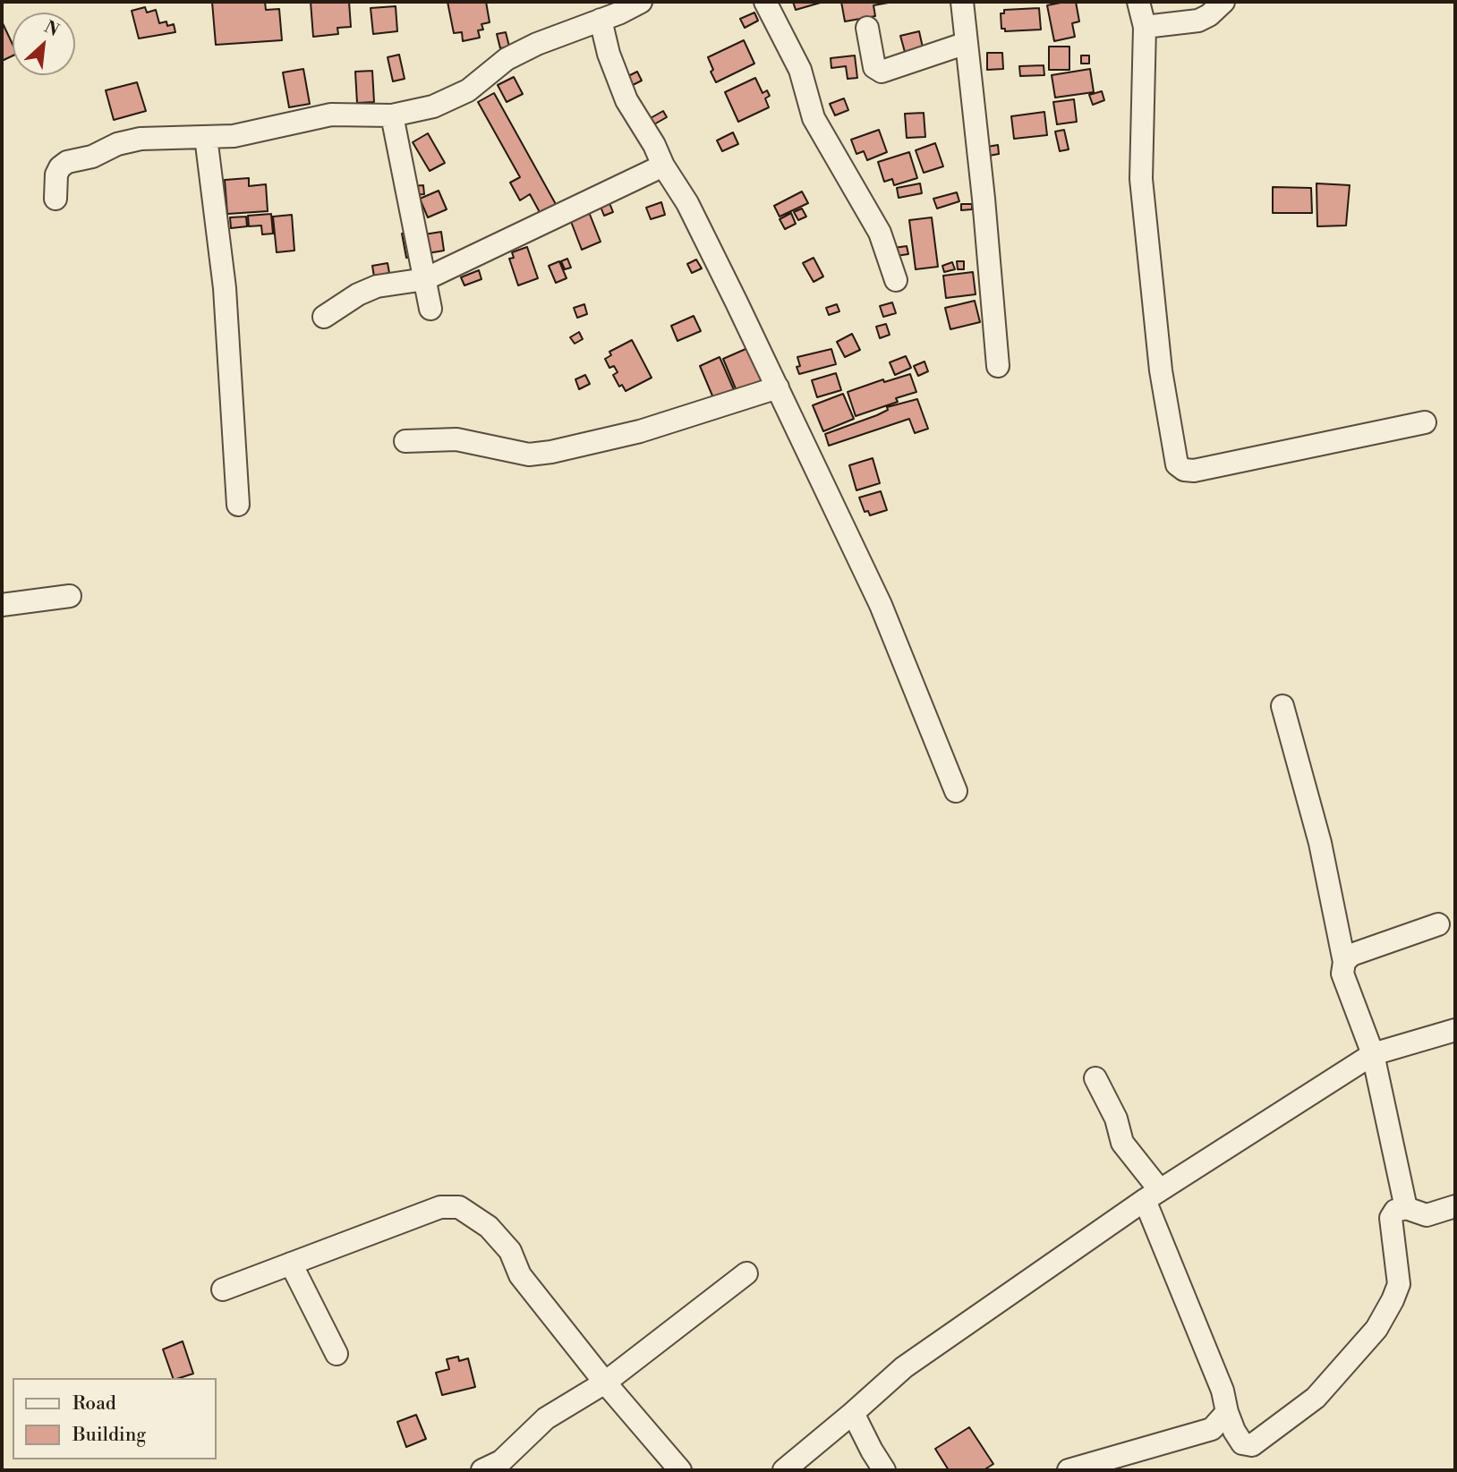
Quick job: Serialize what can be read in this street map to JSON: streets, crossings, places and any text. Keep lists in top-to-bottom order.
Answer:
{
  "legend": ["Road", "Building"],
  "north": "top right"
}
